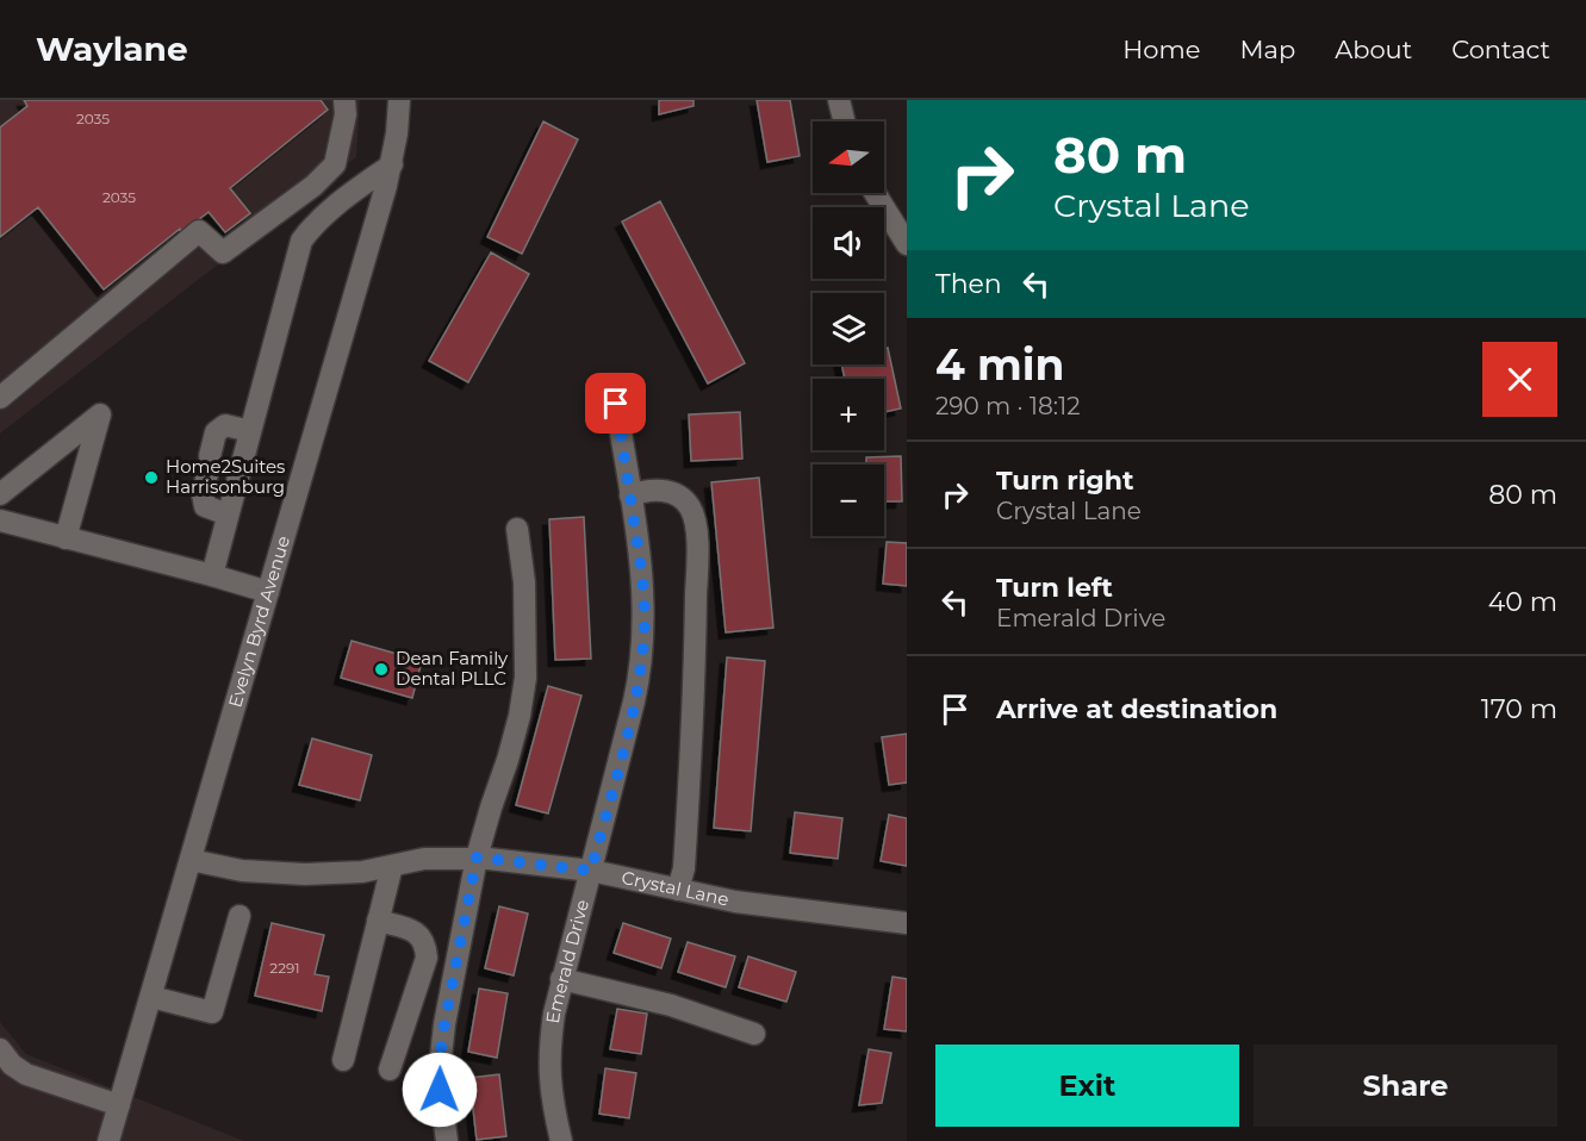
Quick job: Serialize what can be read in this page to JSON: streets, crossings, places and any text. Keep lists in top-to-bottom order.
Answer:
{
  "streets": {
    "street": ["Evelyn Byrd Avenue", "Crystal Lane", "Emerald Drive"]
  },
  "crossings": [
    ["Evelyn Byrd Avenue", "Crystal Lane"],
    ["Crystal Lane", "Emerald Drive"]
  ],
  "places": ["Home2Suites Harrisonburg", "Dean Family Dental PLLC"],
  "house_numbers": ["2035", "2035", "2291"],
  "north": "left",
  "page": {
    "header": "Waylane",
    "nav": [
      "Home",
      "Map",
      "About",
      "Contact"
    ],
    "turn": ["80 m", "Crystal Lane"],
    "map_buttons": ["+", "−"],
    "then": "Then",
    "heading": ["4 min", "290 m · 18:12"],
    "list": [
      {
        "name": "Turn right",
        "note": "Crystal Lane",
        "value": "80 m"
      },
      {
        "name": "Turn left",
        "note": "Emerald Drive",
        "value": "40 m"
      },
      {
        "name": "Arrive at destination",
        "value": "170 m"
      }
    ],
    "buttons": ["Exit", "Share"]
  }
}
